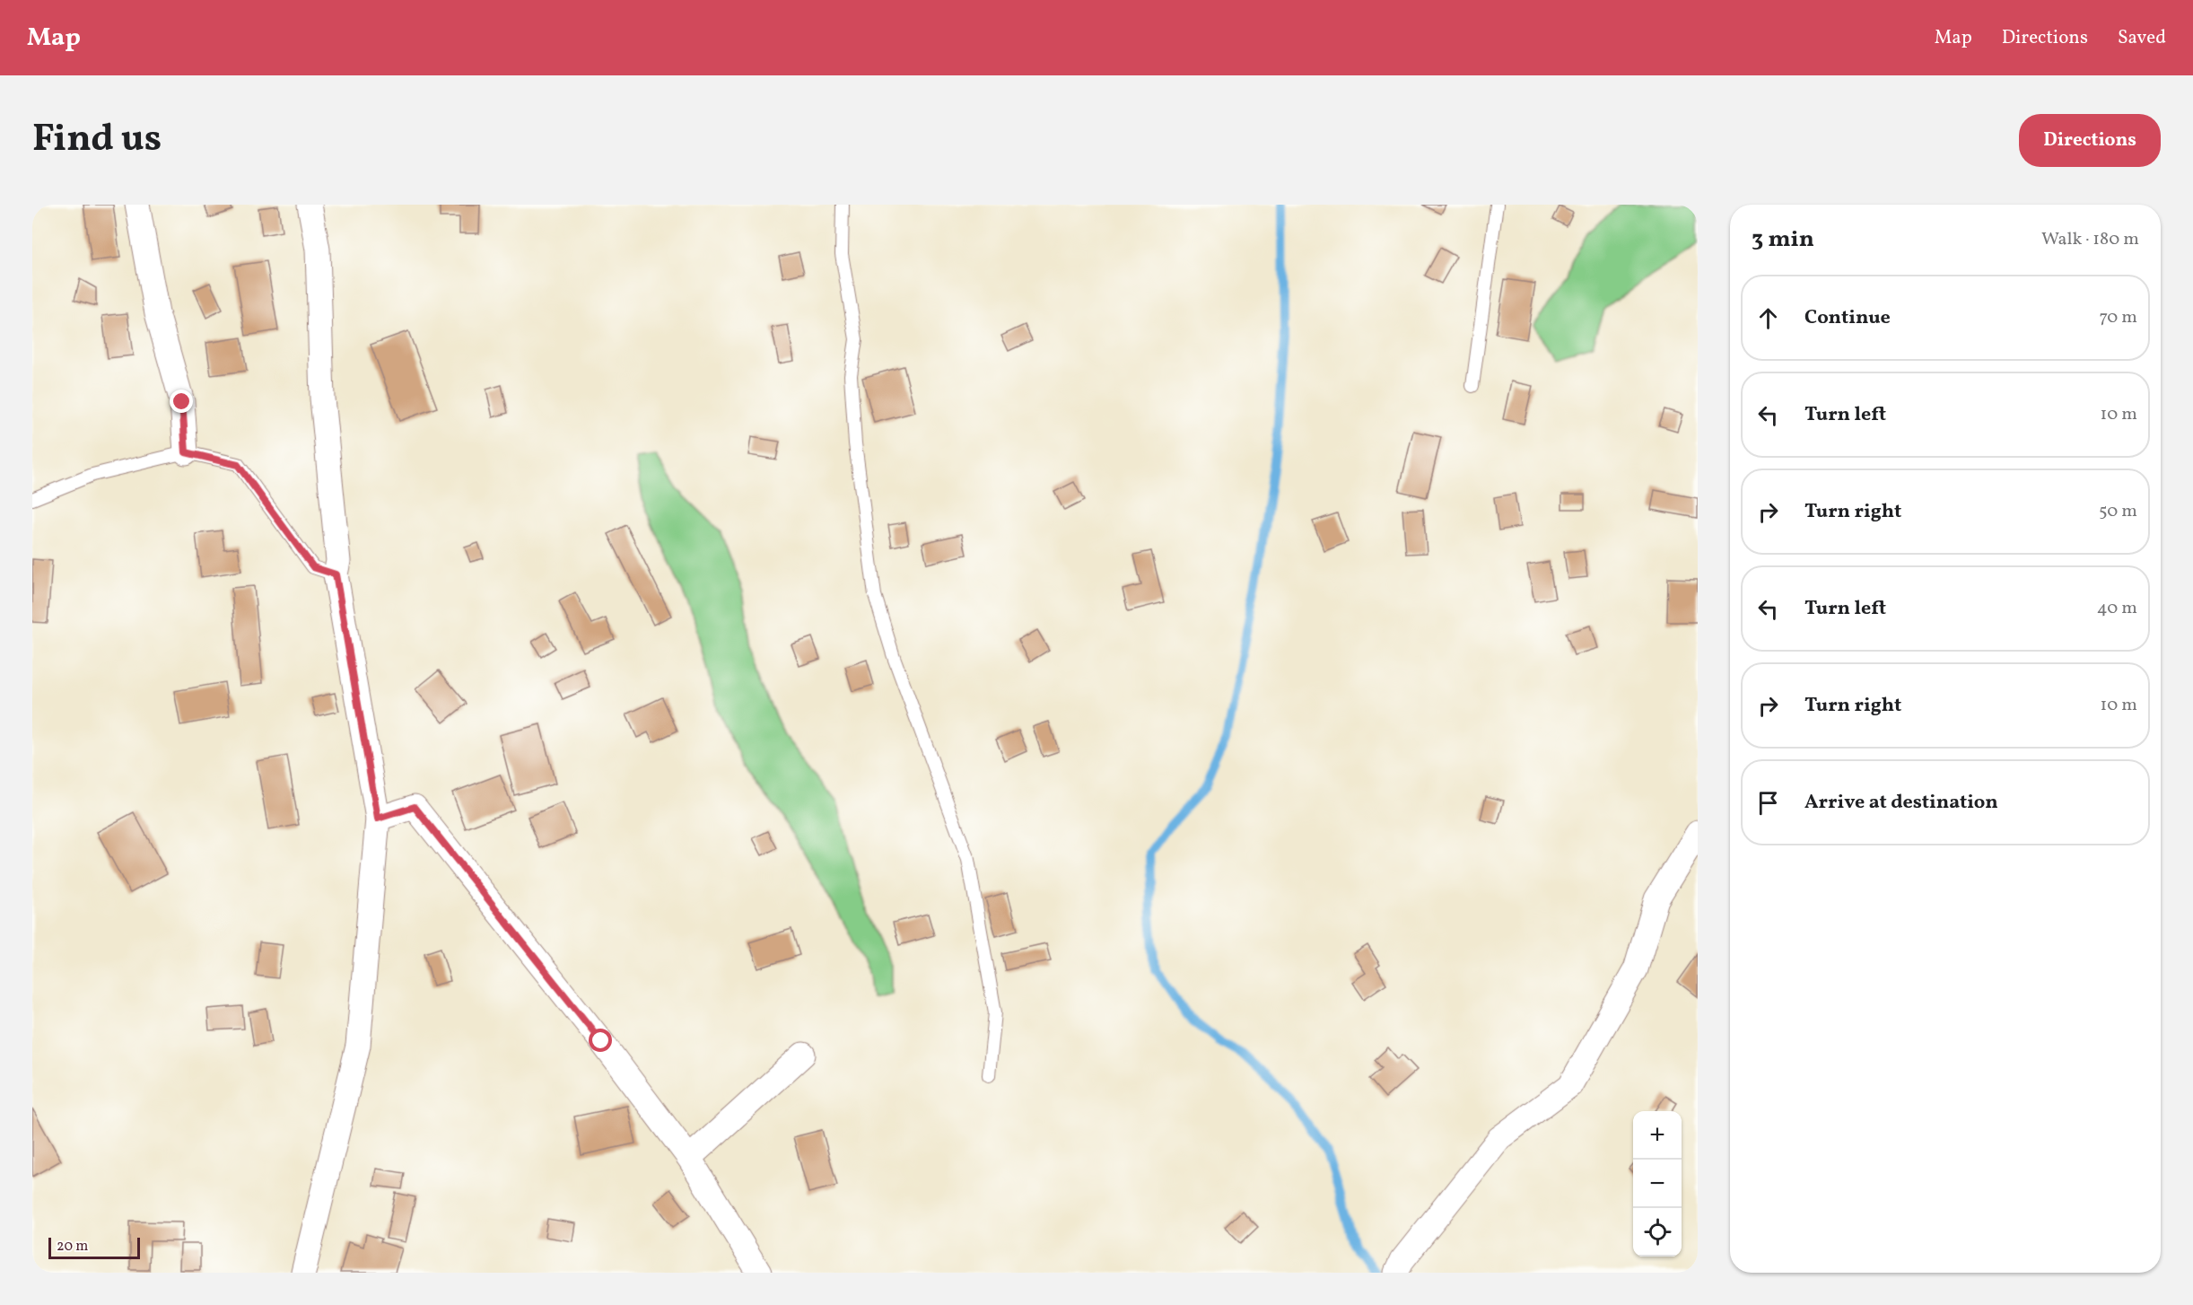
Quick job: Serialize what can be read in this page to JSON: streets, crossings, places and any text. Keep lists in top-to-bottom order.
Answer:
{
  "scale_bar": "20 m",
  "page": {
    "header": "Map",
    "nav": ["Map", "Directions", "Saved"],
    "title": "Find us",
    "buttons": "Directions",
    "heading": ["3 min", "Walk · 180 m"],
    "list": [
      ["Continue", "70 m"],
      ["Turn left", "10 m"],
      ["Turn right", "50 m"],
      ["Turn left", "40 m"],
      ["Turn right", "10 m"],
      "Arrive at destination"
    ],
    "map_buttons": ["+", "−"],
    "scale": "20 m"
  }
}
